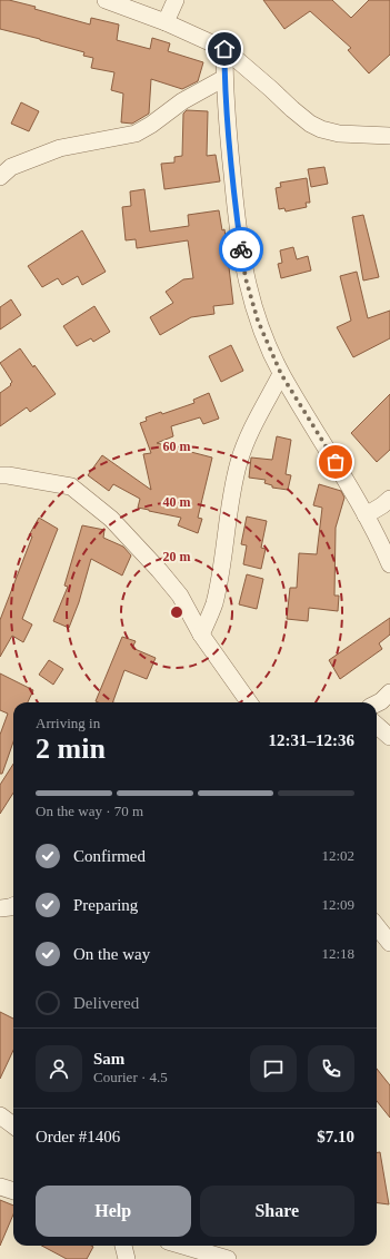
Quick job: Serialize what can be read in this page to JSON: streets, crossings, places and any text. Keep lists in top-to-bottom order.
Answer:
{
  "page": {
    "heading": ["2 min", "Arriving in", "12:31–12:36"],
    "panel": [
      "Sam",
      "Courier · 4.5",
      "Order #1406",
      "$7.10"
    ],
    "bar": "On the way · 70 m",
    "list": [
      ["Confirmed", "12:02"],
      ["Preparing", "12:09"],
      ["On the way", "12:18"],
      "Delivered"
    ],
    "buttons": ["Help", "Share"]
  },
  "rings": ["60 m", "40 m", "20 m"]
}
